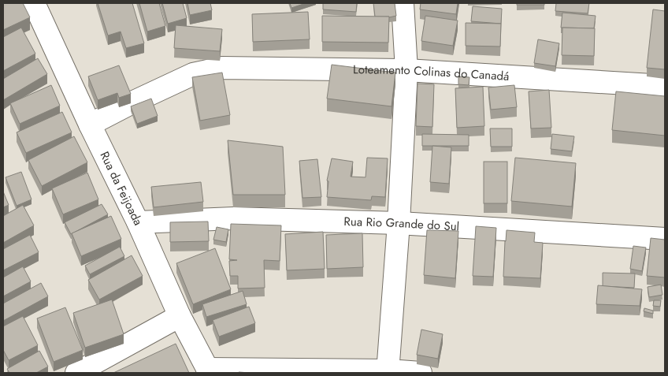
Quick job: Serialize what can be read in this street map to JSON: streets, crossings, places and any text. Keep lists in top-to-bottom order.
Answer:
{
  "streets": {
    "street": ["Loteamento Colinas do Canadá", "Rua da Feijoada", "Rua Rio Grande do Sul"]
  },
  "crossings": [
    ["Loteamento Colinas do Canadá", "Rua da Feijoada"],
    ["Rua da Feijoada", "Rua Rio Grande do Sul"]
  ]
}
